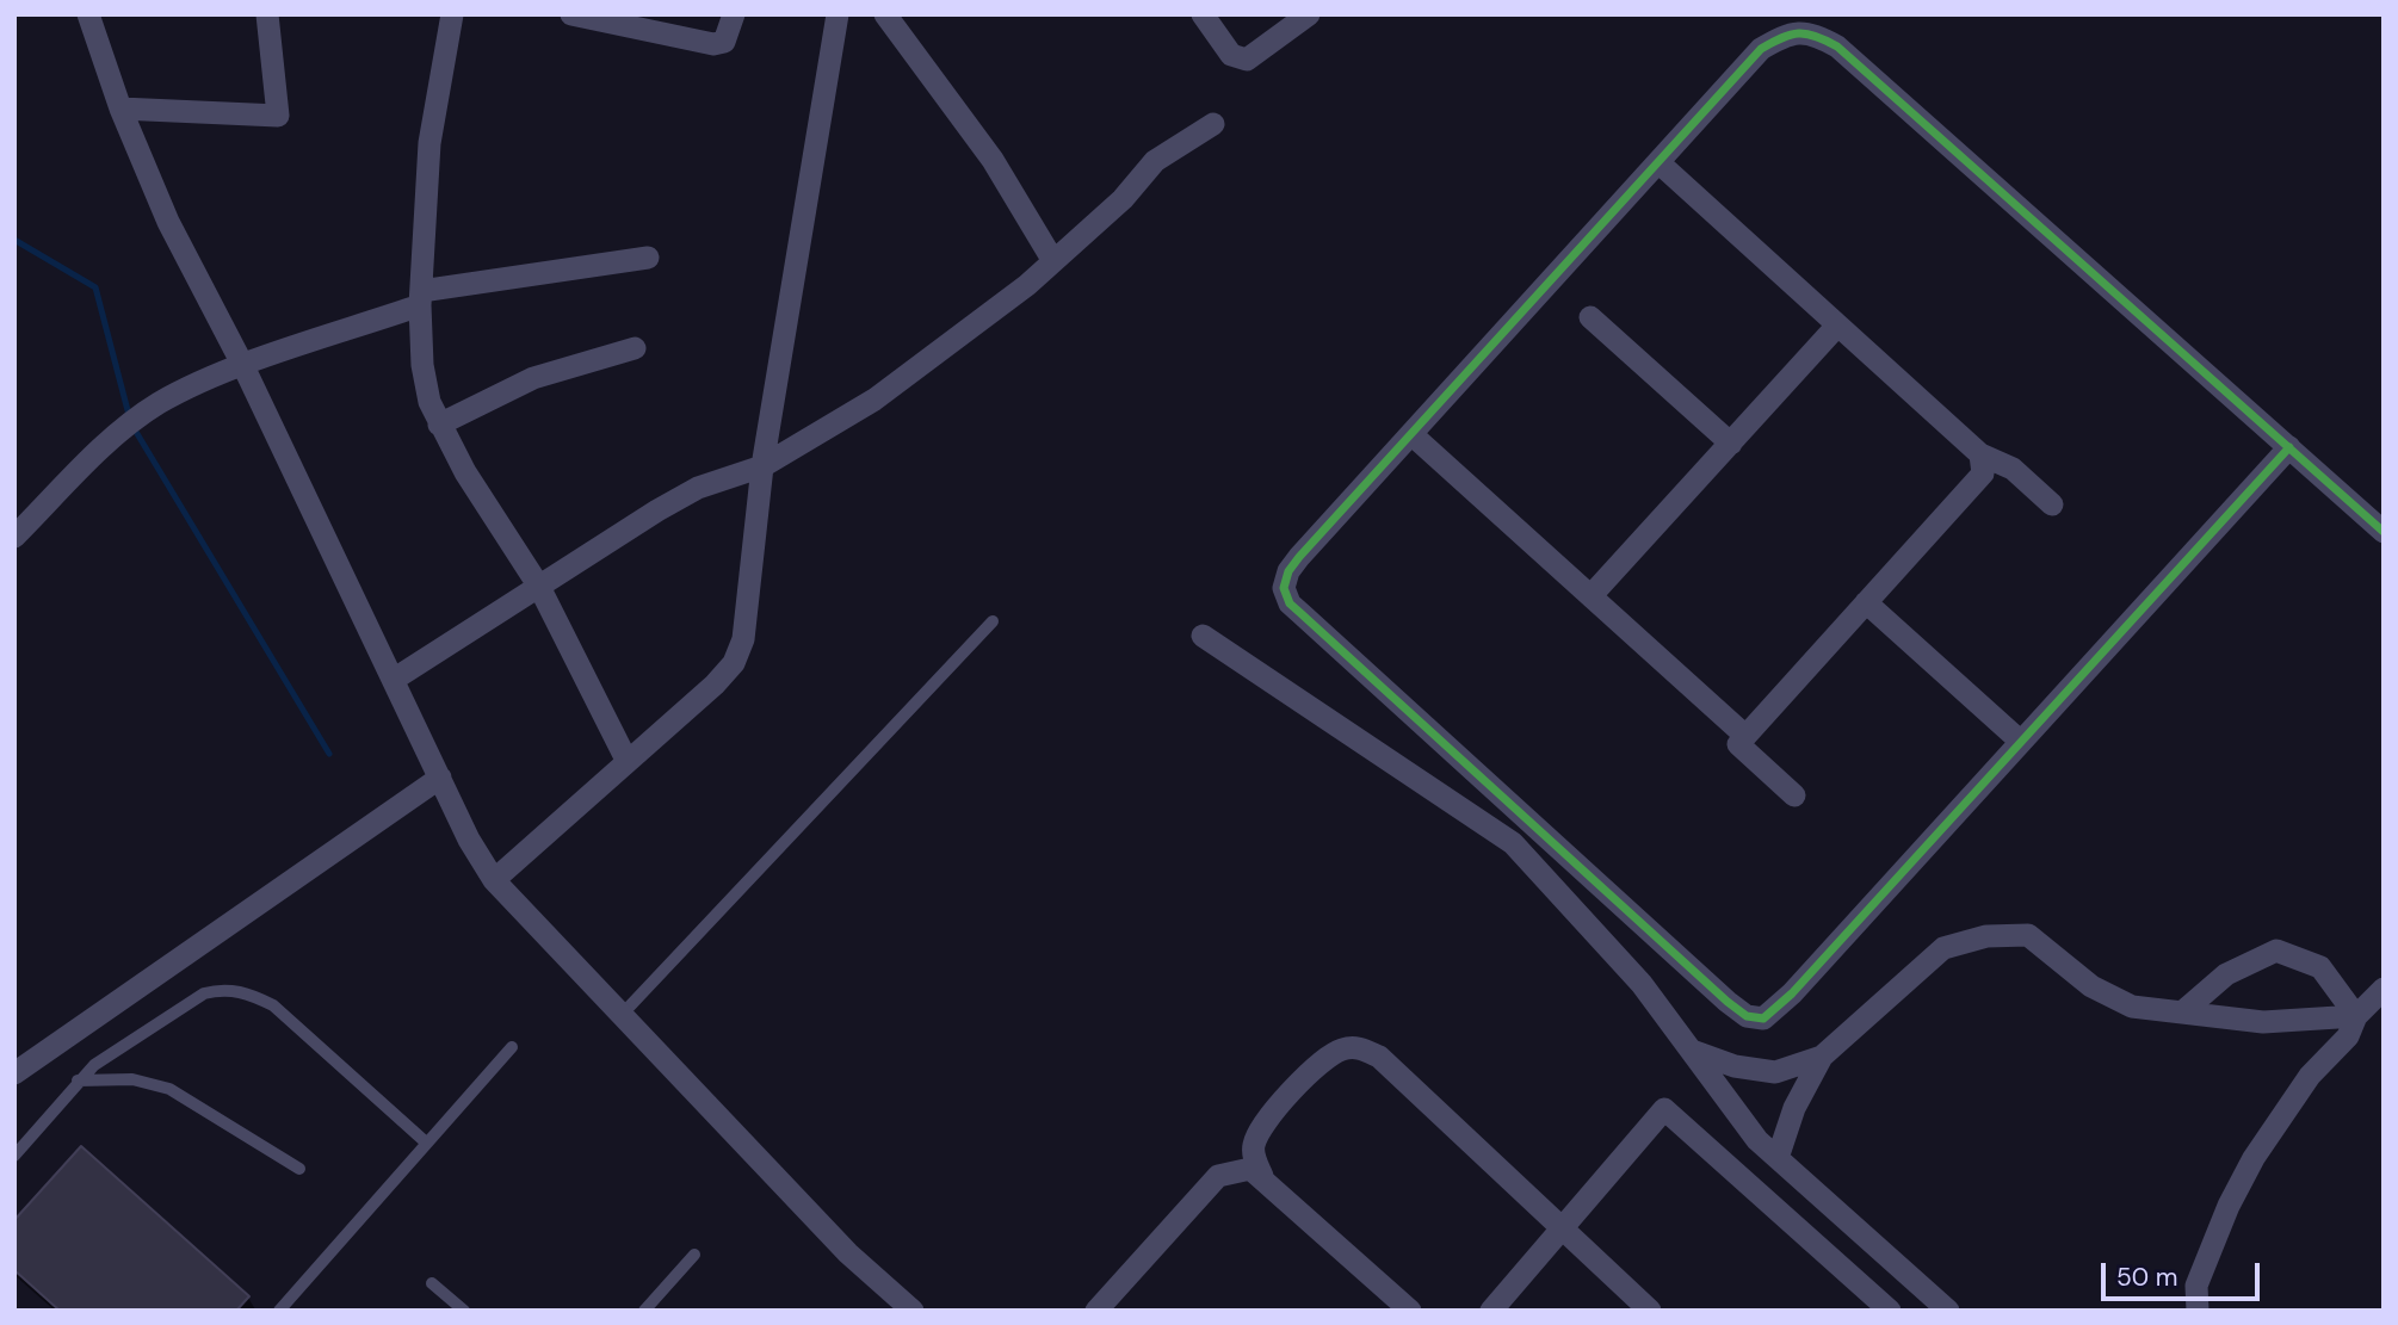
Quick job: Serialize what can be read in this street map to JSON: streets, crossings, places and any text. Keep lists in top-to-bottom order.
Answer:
{
  "scale_bar": "50 m"
}
